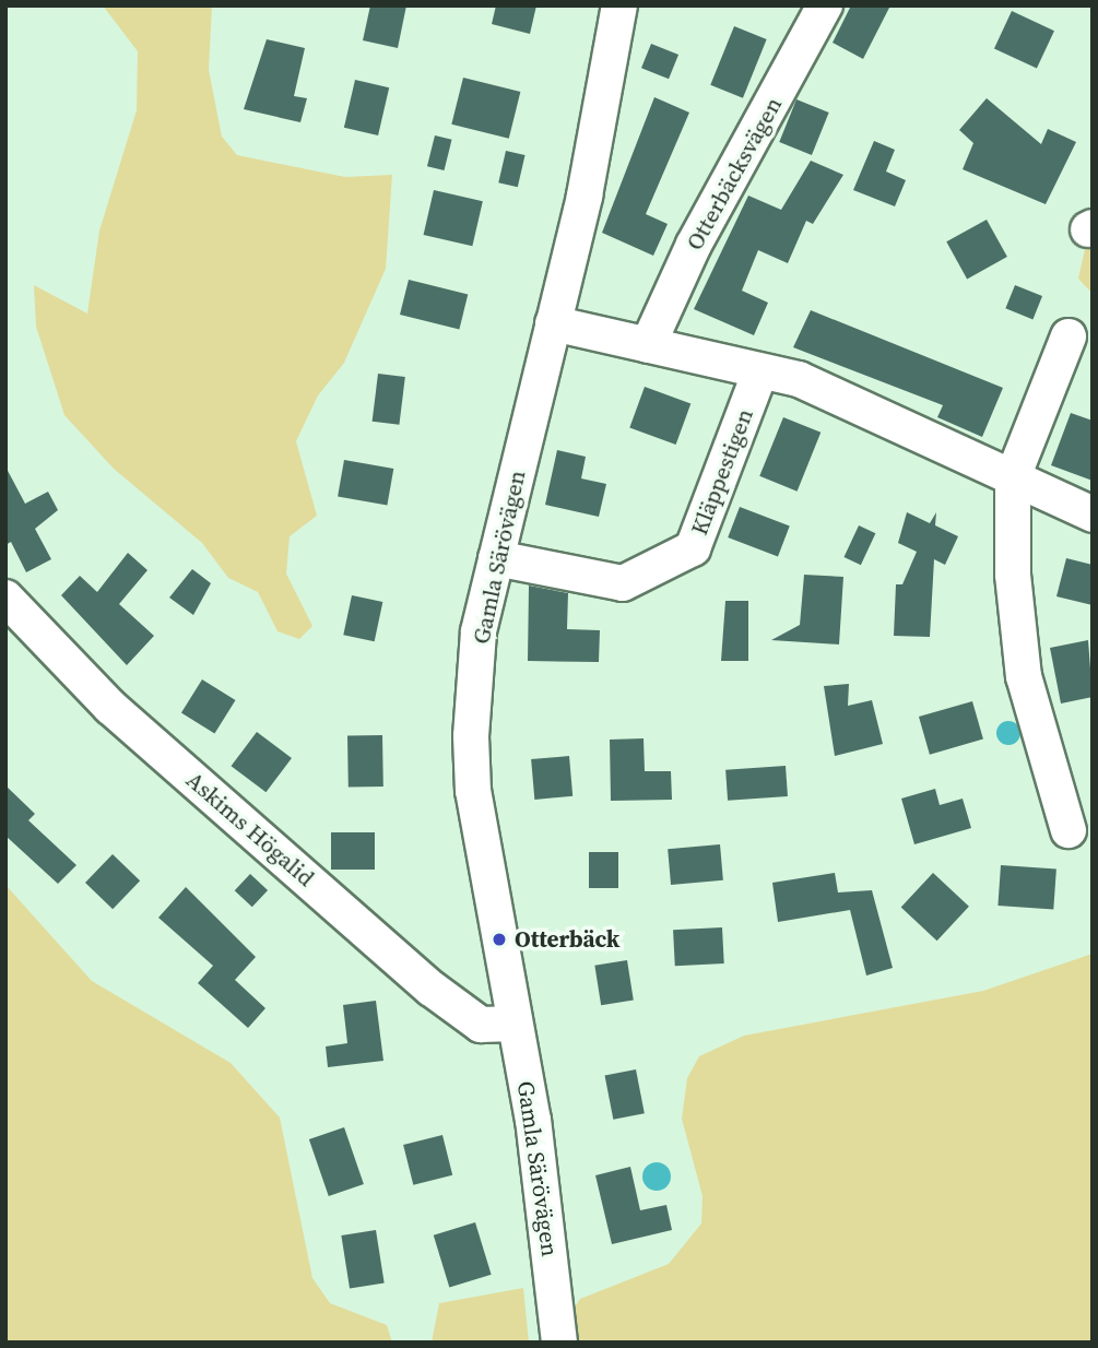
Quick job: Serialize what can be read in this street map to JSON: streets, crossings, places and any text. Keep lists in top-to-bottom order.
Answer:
{
  "streets": {
    "street": [
      "Otterbäcksvägen",
      "Kläppestigen",
      "Gamla Särövägen",
      "Askims Högalid"
    ]
  },
  "crossings": [
    ["Kläppestigen", "Gamla Särövägen"],
    ["Gamla Särövägen", "Askims Högalid"]
  ],
  "places": ["Otterbäck"]
}
